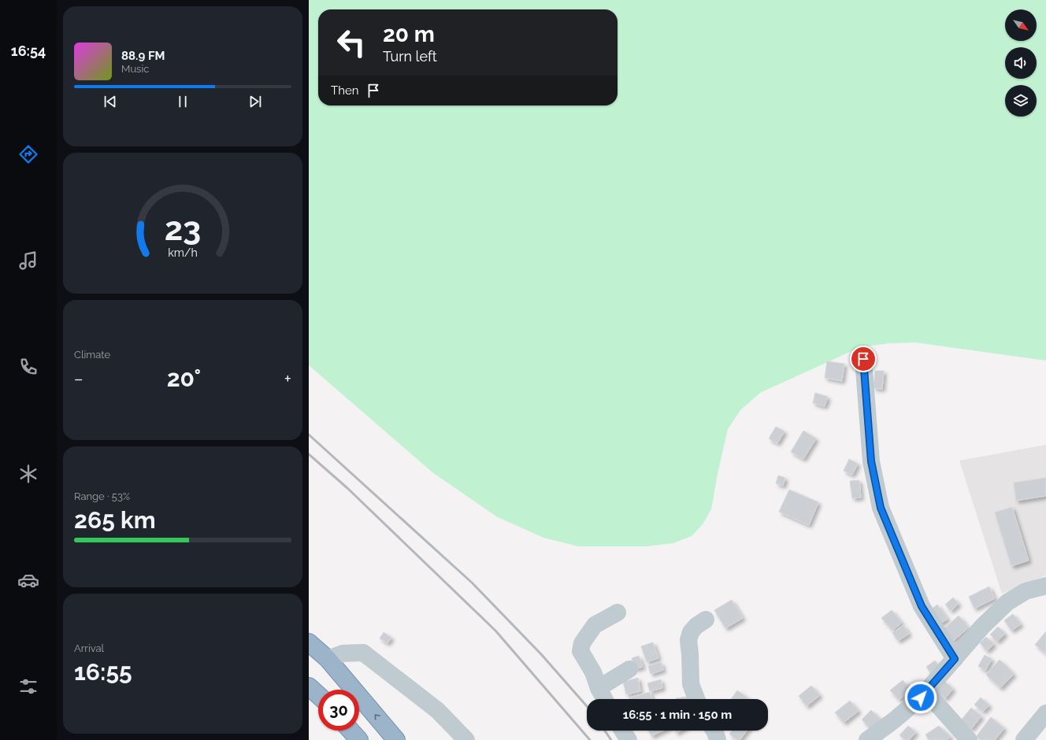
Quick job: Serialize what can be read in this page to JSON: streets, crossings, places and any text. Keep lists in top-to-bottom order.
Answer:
{
  "north": "bottom right",
  "page": {
    "tabs": "16:54",
    "turn": ["20 m", "Turn left"],
    "song": ["88.9 FM", "Music"],
    "then": "Then",
    "tile": [
      "Climate",
      ["Range · 53%", "265 km"],
      ["Arrival", "16:55"]
    ],
    "heat": ["−", "20°", "+"],
    "limit": "30",
    "trip": "16:55 · 1 min · 150 m",
    "gauge": ["23", "km/h"]
  }
}
